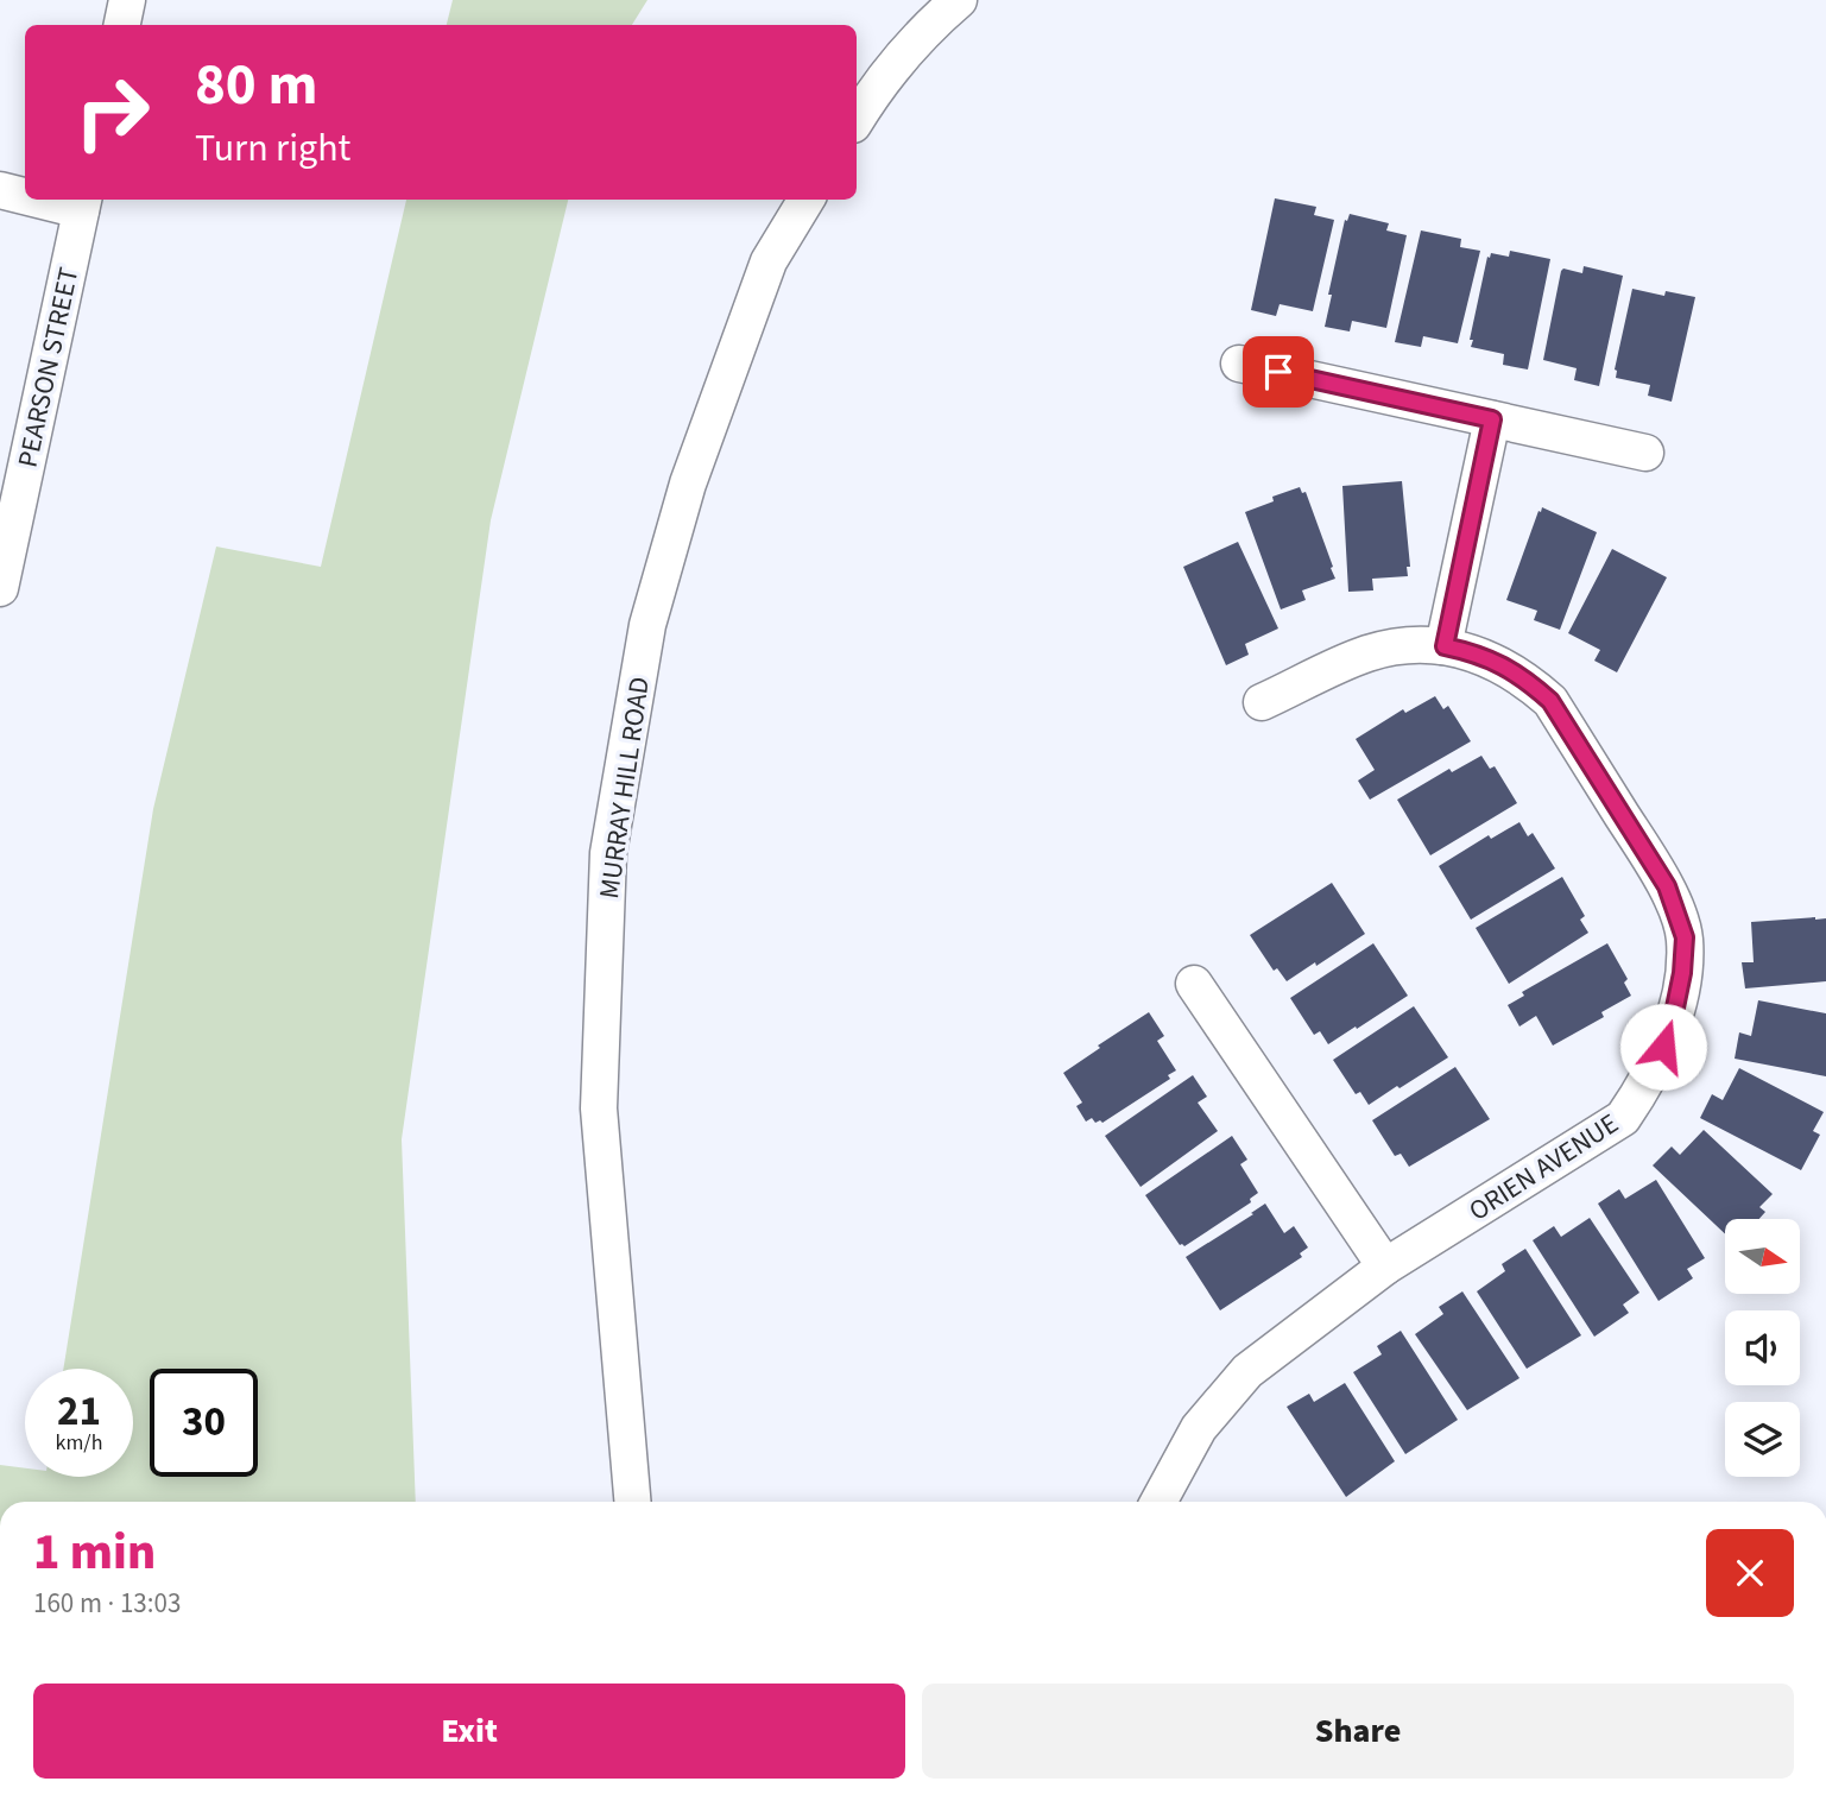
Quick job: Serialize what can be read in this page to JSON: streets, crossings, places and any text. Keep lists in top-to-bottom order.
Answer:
{
  "streets": {
    "street": ["PEARSON STREET", "MURRAY HILL ROAD", "ORIEN AVENUE"]
  },
  "north": "right",
  "page": {
    "turn": ["80 m", "Turn right"],
    "speed": "21 km/h",
    "limit": "30",
    "heading": ["1 min", "160 m · 13:03"],
    "buttons": ["Exit", "Share"]
  }
}
